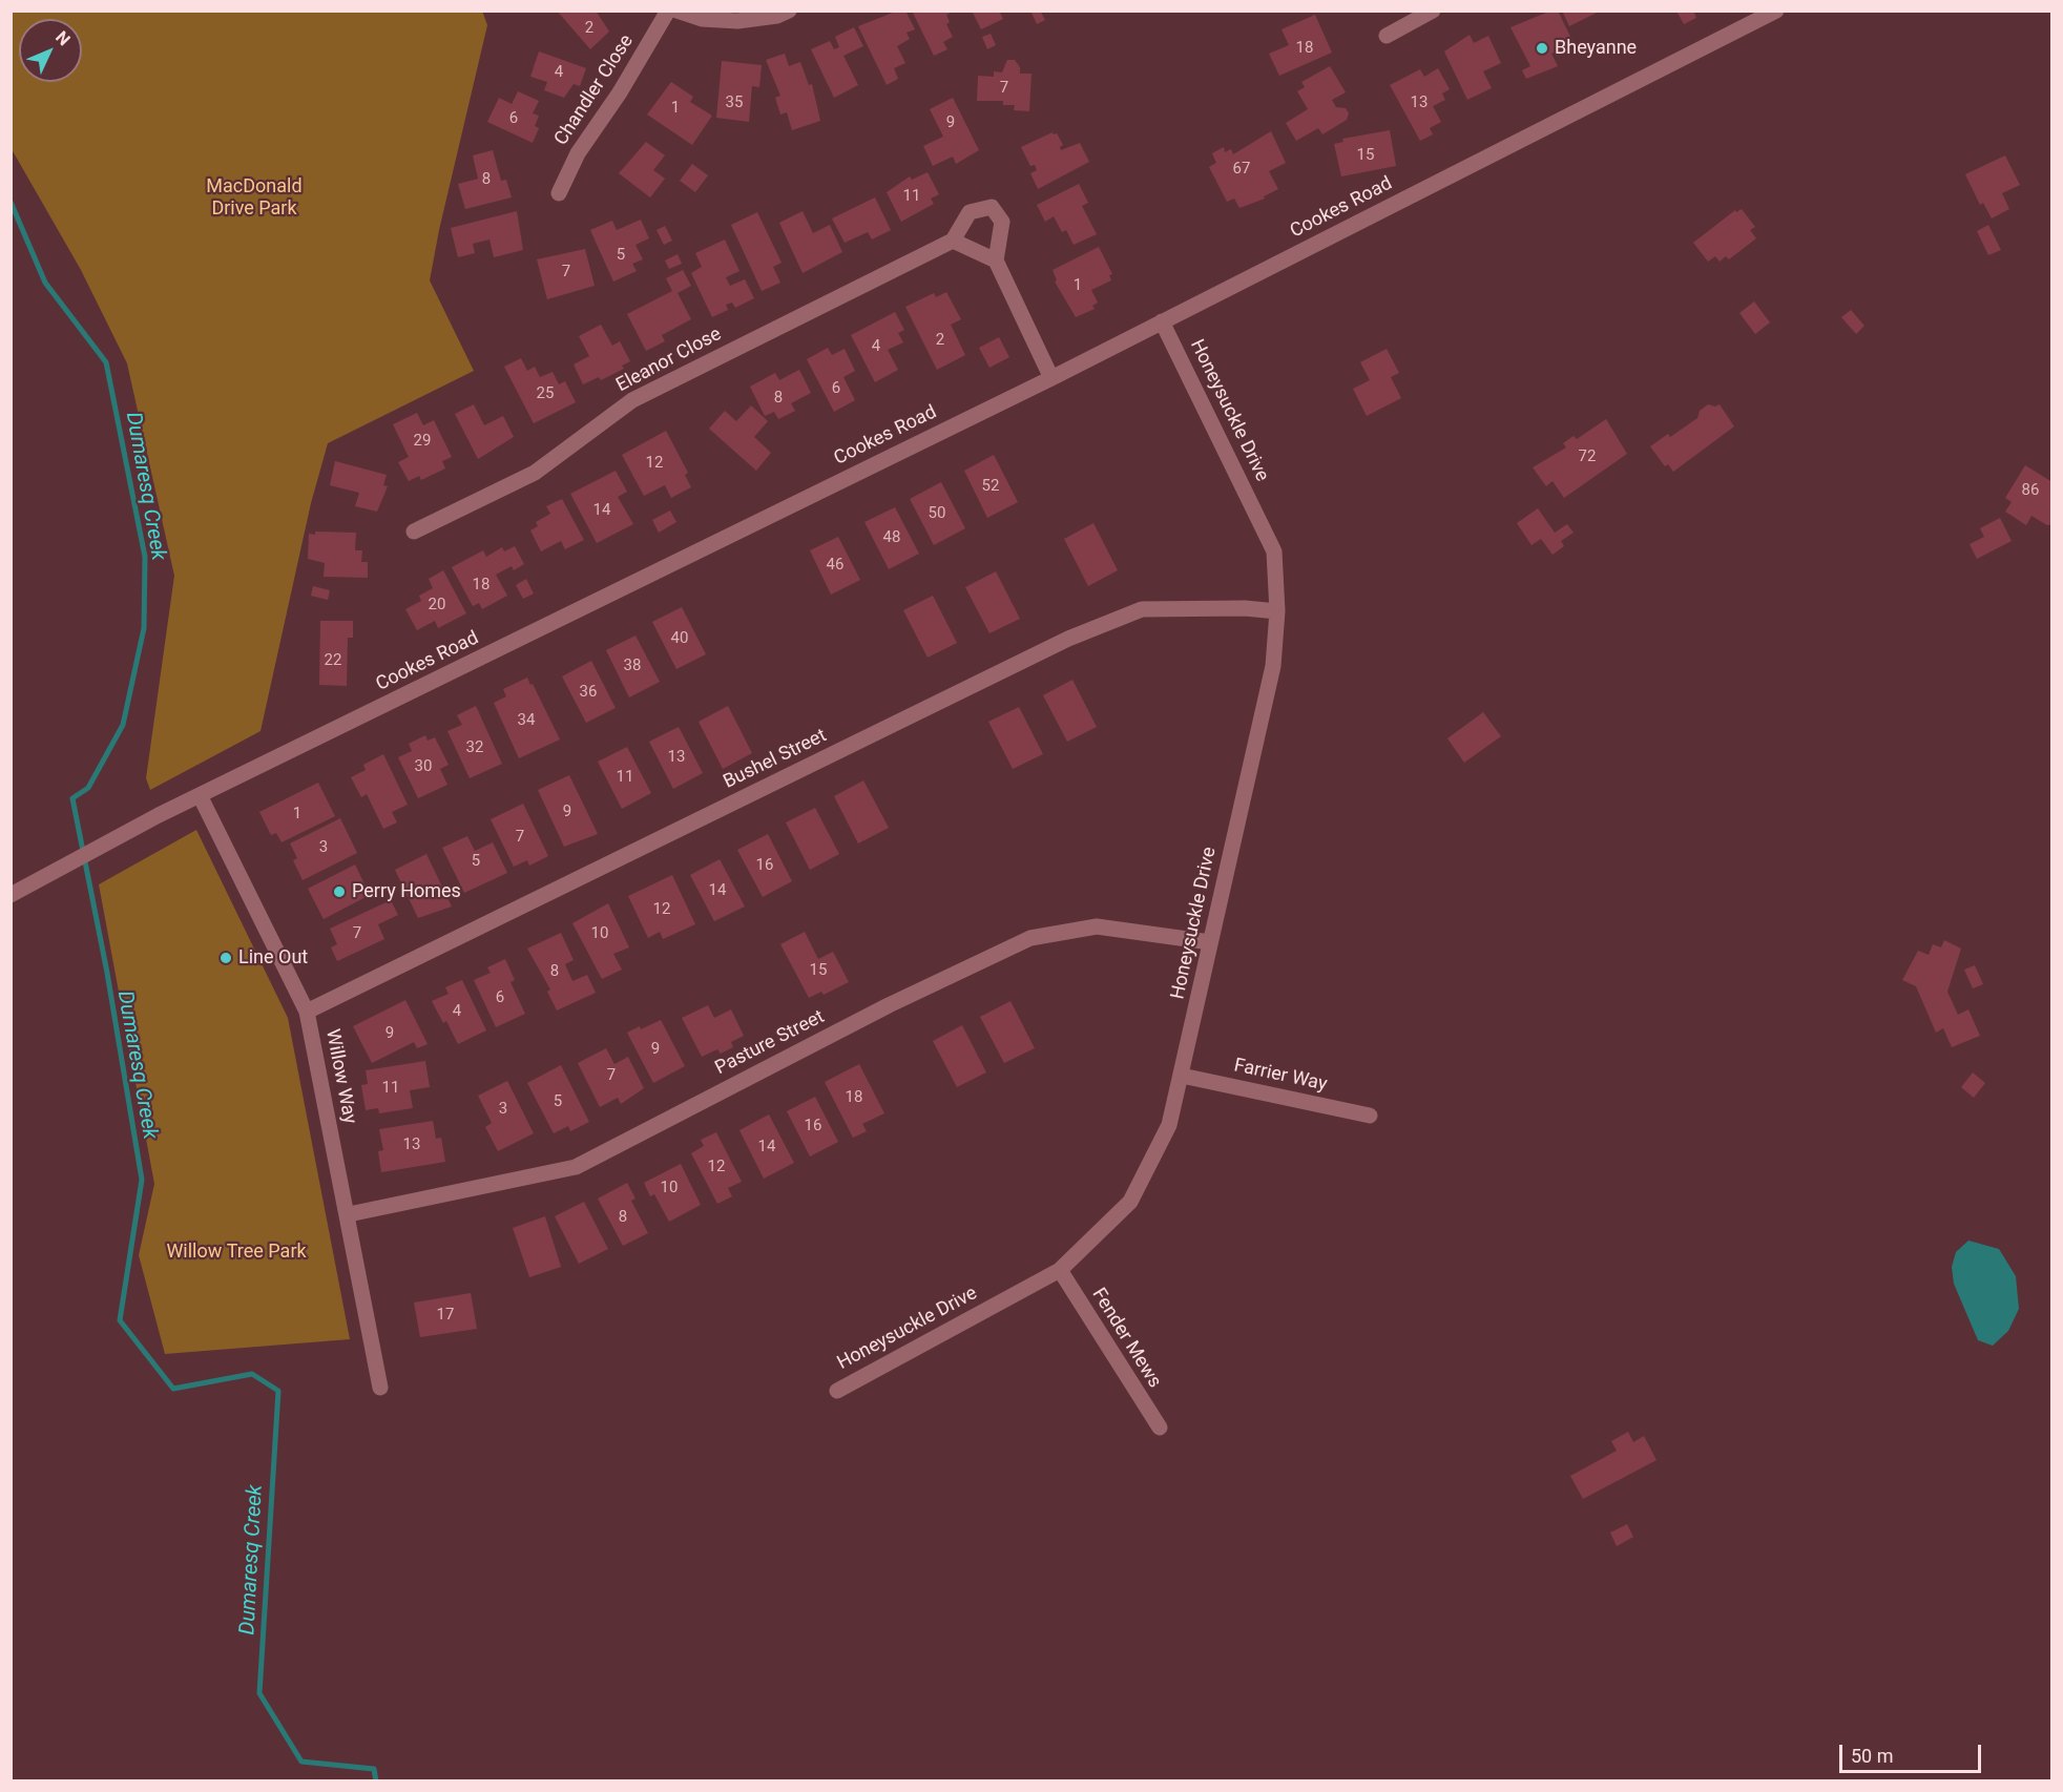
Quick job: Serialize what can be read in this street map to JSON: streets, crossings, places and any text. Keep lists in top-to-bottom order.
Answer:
{
  "streets": {
    "street": [
      "Chandler Close",
      "Cookes Road",
      "Eleanor Close",
      "Honeysuckle Drive",
      "Bushel Street",
      "Pasture Street",
      "Farrier Way",
      "Willow Way",
      "Fender Mews"
    ]
  },
  "crossings": [
    ["Cookes Road", "Honeysuckle Drive"],
    ["Cookes Road", "Willow Way"],
    ["Honeysuckle Drive", "Bushel Street"],
    ["Honeysuckle Drive", "Pasture Street"],
    ["Honeysuckle Drive", "Farrier Way"],
    ["Honeysuckle Drive", "Fender Mews"],
    ["Bushel Street", "Willow Way"],
    ["Pasture Street", "Willow Way"]
  ],
  "water": ["Dumaresq Creek"],
  "parks": ["MacDonald Drive Park", "Willow Tree Park"],
  "places": ["Bheyanne", "Perry Homes", "Line Out"],
  "house_numbers": [
    "2",
    "18",
    "4",
    "7",
    "35",
    "13",
    "1",
    "6",
    "9",
    "15",
    "67",
    "8",
    "11",
    "5",
    "7",
    "1",
    "2",
    "4",
    "6",
    "25",
    "8",
    "29",
    "72",
    "12",
    "52",
    "86",
    "14",
    "50",
    "48",
    "46",
    "18",
    "20",
    "40",
    "22",
    "38",
    "36",
    "34",
    "32",
    "13",
    "30",
    "11",
    "9",
    "1",
    "7",
    "3",
    "5",
    "16",
    "14",
    "12",
    "7",
    "10",
    "15",
    "8",
    "6",
    "4",
    "9",
    "9",
    "7",
    "11",
    "18",
    "5",
    "3",
    "16",
    "13",
    "14",
    "12",
    "10",
    "8",
    "17"
  ],
  "scale_bar": "50 m",
  "north": "top right"
}
